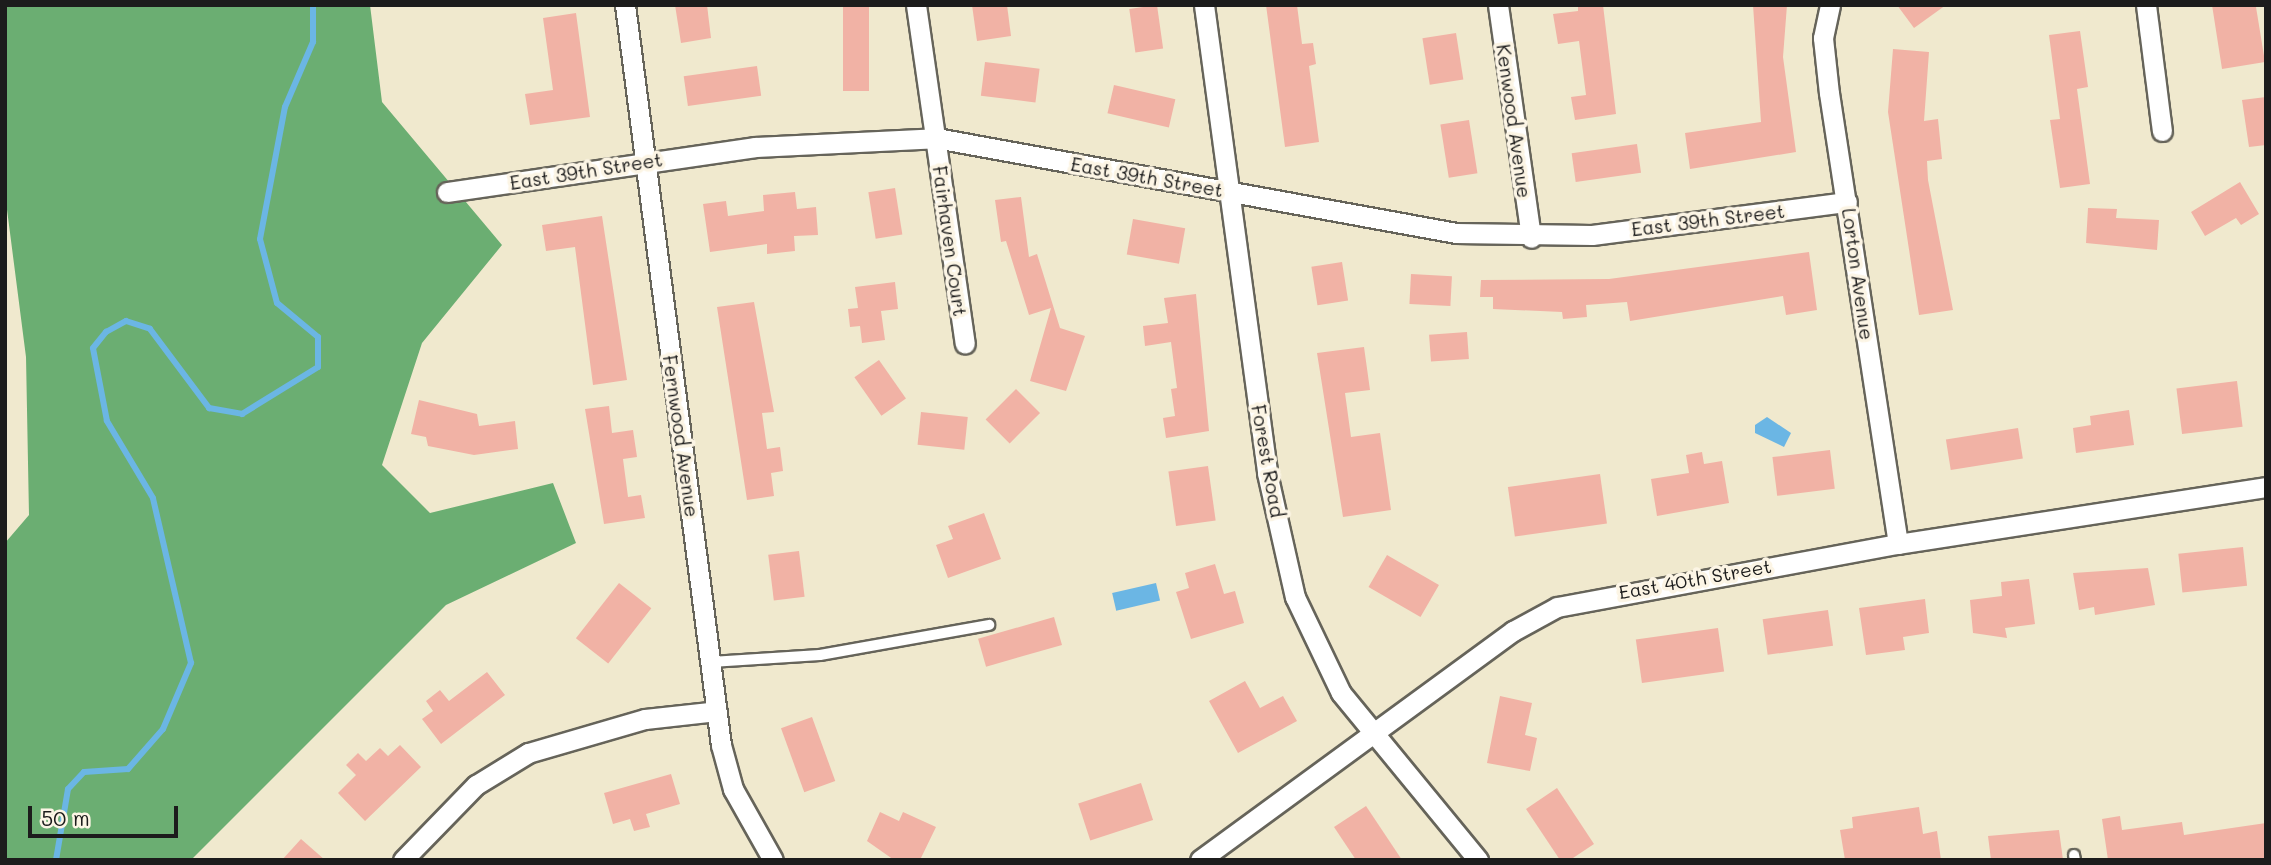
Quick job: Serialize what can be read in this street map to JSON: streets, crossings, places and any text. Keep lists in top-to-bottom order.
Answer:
{
  "streets": {
    "street": [
      "Kenwood Avenue",
      "East 39th Street",
      "Fairhaven Court",
      "Lorton Avenue",
      "Fernwood Avenue",
      "Forest Road",
      "East 40th Street"
    ]
  },
  "crossings": [
    ["Kenwood Avenue", "East 39th Street"],
    ["East 39th Street", "Fairhaven Court"],
    ["East 39th Street", "Lorton Avenue"],
    ["East 39th Street", "Fernwood Avenue"],
    ["East 39th Street", "Forest Road"],
    ["Lorton Avenue", "East 40th Street"],
    ["Forest Road", "East 40th Street"]
  ],
  "scale_bar": "50 m"
}
